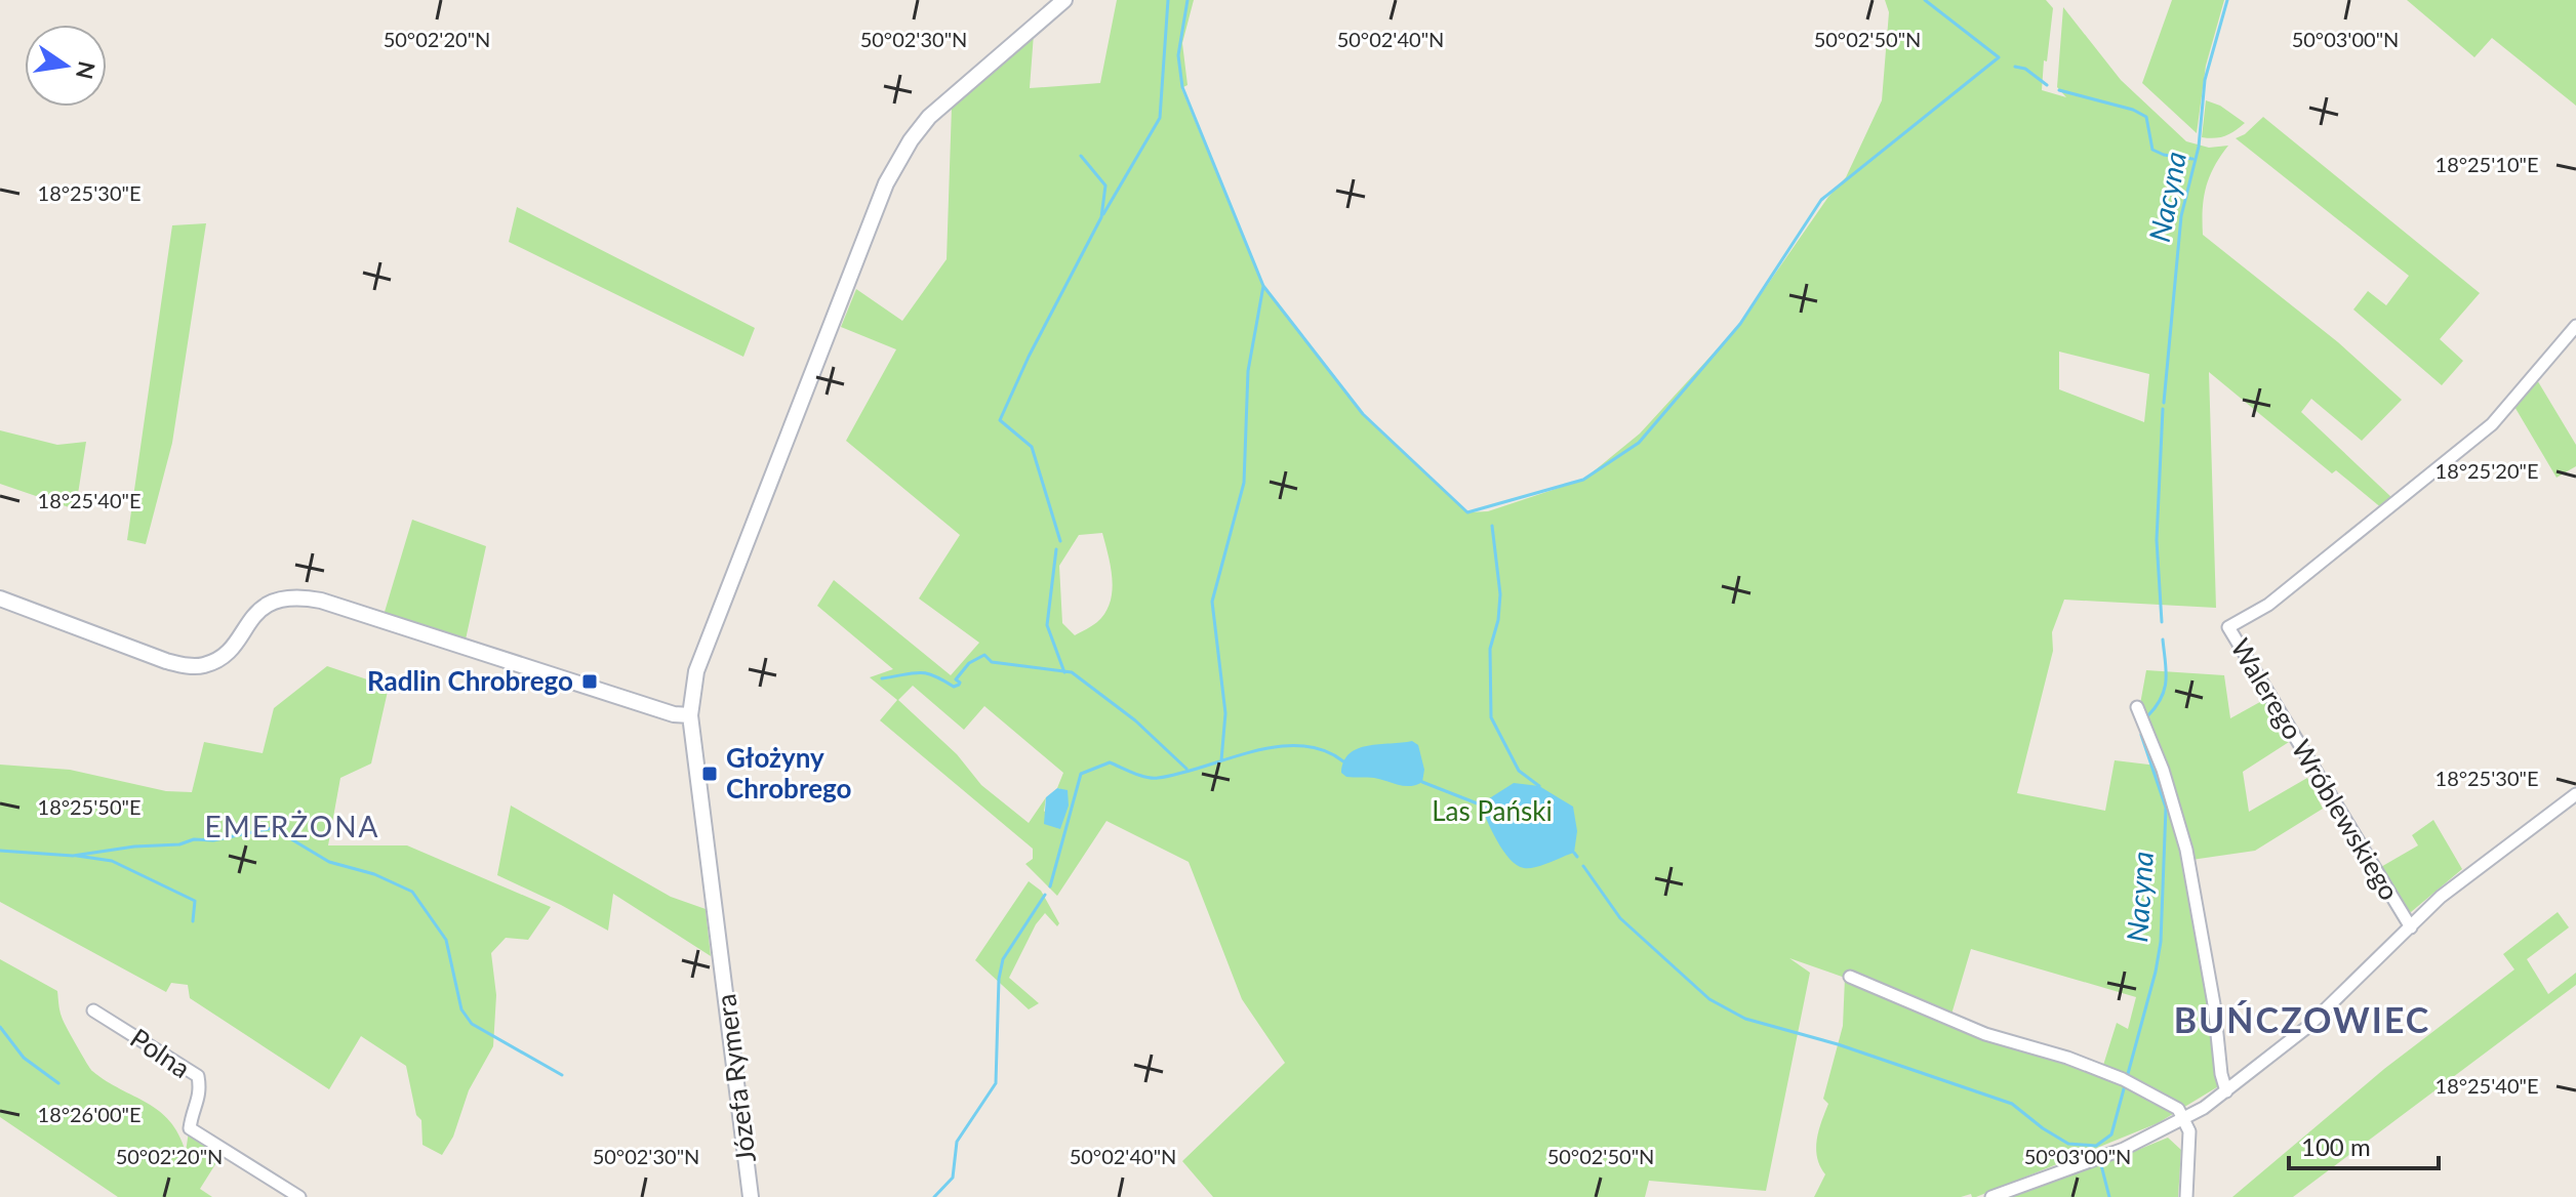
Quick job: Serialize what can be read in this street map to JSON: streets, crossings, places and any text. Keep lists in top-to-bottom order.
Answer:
{
  "streets": {
    "street": ["Walerego Wróblewskiego", "Polna", "Józefa Rymera"]
  },
  "districts": ["EMERŻONA", "BUŃCZOWIEC"],
  "water": ["Nacyna"],
  "parks": ["Las Pański"],
  "places": {
    "transit": ["Radlin Chrobrego", "Głożyny Chrobrego"]
  },
  "scale_bar": "100 m",
  "north": "right",
  "coordinates": [
    "50°03'00\"N",
    "50°02'20\"N",
    "50°02'30\"N",
    "50°02'40\"N",
    "50°02'50\"N",
    "18°25'10\"E",
    "18°25'30\"E",
    "18°25'20\"E",
    "18°25'40\"E",
    "18°25'50\"E",
    "18°26'00\"E"
  ]
}
